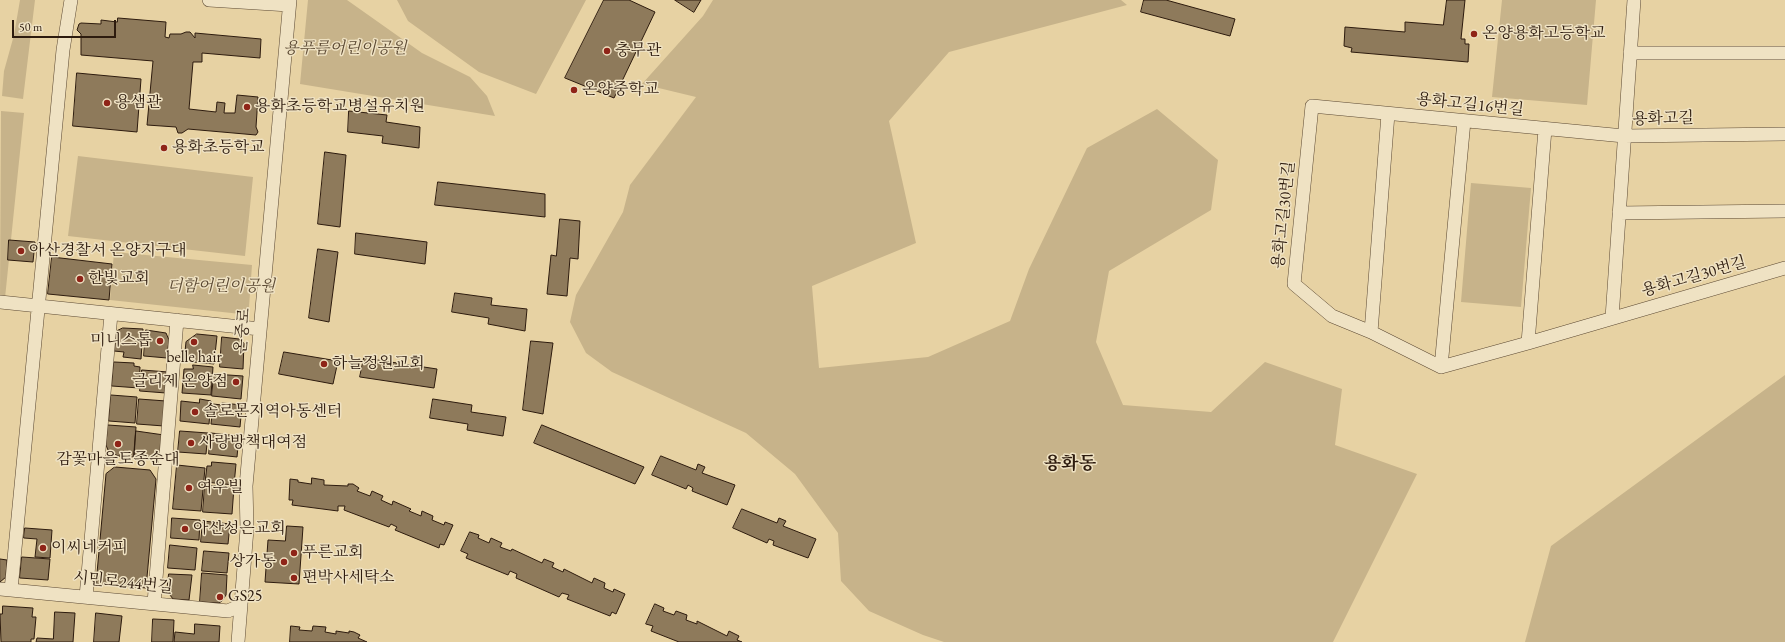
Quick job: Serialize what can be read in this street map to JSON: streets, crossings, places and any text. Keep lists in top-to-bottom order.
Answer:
{
  "streets": {
    "street": [
      "용화고길16번길",
      "용화고길",
      "용화고길30번길",
      "온중로",
      "시민로244번길"
    ]
  },
  "crossings": [
    ["용화고길16번길", "용화고길"],
    ["용화고길16번길", "용화고길30번길"],
    ["온중로", "시민로244번길"]
  ],
  "districts": ["용화동"],
  "parks": ["용푸름어린이공원", "더함어린이공원"],
  "places": [
    "온양용화고등학교",
    "충무관",
    "온양중학교",
    "용샘관",
    "용화초등학교병설유치원",
    "용화초등학교",
    "아산경찰서 온양지구대",
    "한빛교회",
    "미니스톱",
    "belle hair",
    "하늘정원교회",
    "글리제 온양점",
    "솔로몬지역아동센터",
    "사랑방책대여점",
    "감꽃마을토종순대",
    "여우빌",
    "아산성은교회",
    "이씨네커피",
    "푸른교회",
    "상가동",
    "편박사세탁소",
    "GS25"
  ],
  "scale_bar": "50 m"
}
